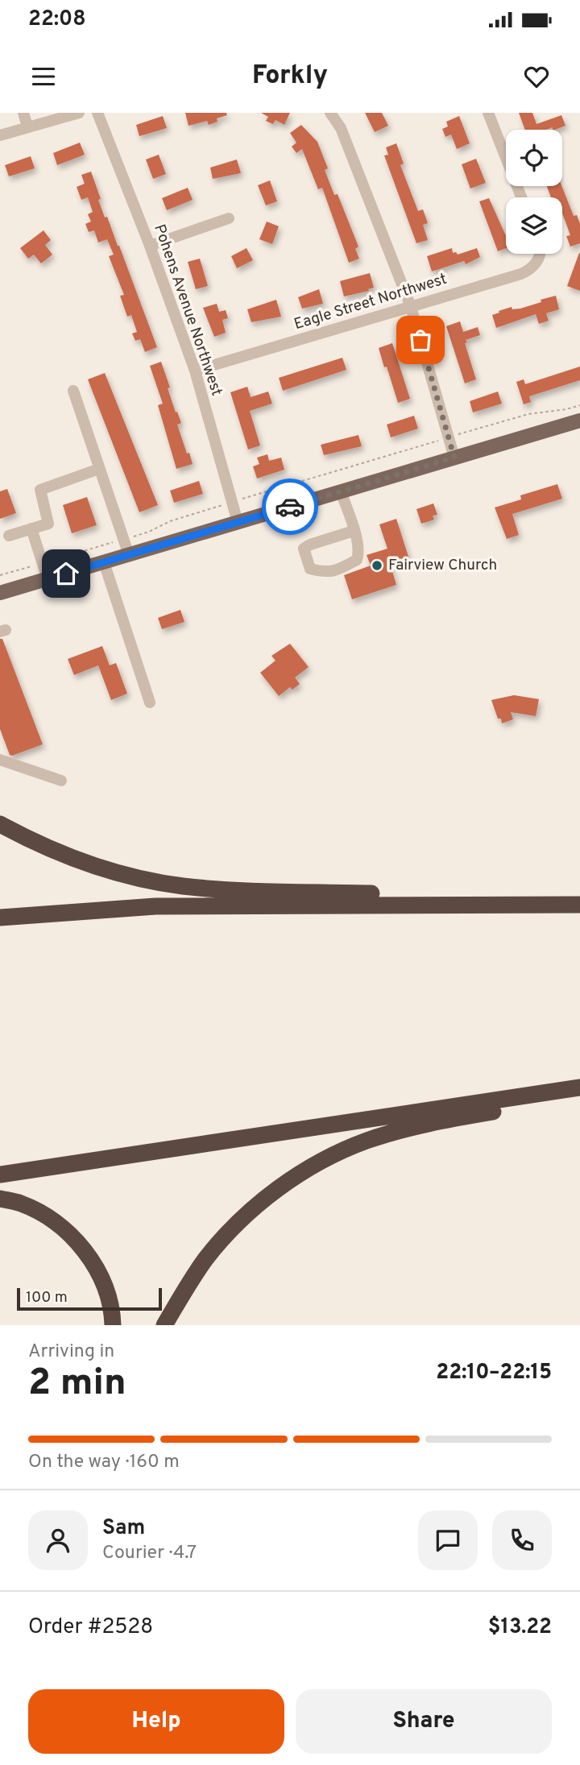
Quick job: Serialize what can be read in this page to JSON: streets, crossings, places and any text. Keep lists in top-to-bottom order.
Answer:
{
  "streets": {
    "street": ["Eagle Street Northwest", "Pohens Avenue Northwest"]
  },
  "crossings": [
    ["Eagle Street Northwest", "Pohens Avenue Northwest"]
  ],
  "places": ["Fairview Church"],
  "scale_bar": "100 m",
  "page": {
    "status": "22:08",
    "header": "Forkly",
    "scale": "100 m",
    "heading": ["2 min", "Arriving in", "22:10–22:15"],
    "panel": [
      "Sam",
      "Courier · 4.7",
      "Order #2528",
      "$13.22"
    ],
    "bar": "On the way · 160 m",
    "buttons": ["Help", "Share"]
  }
}
